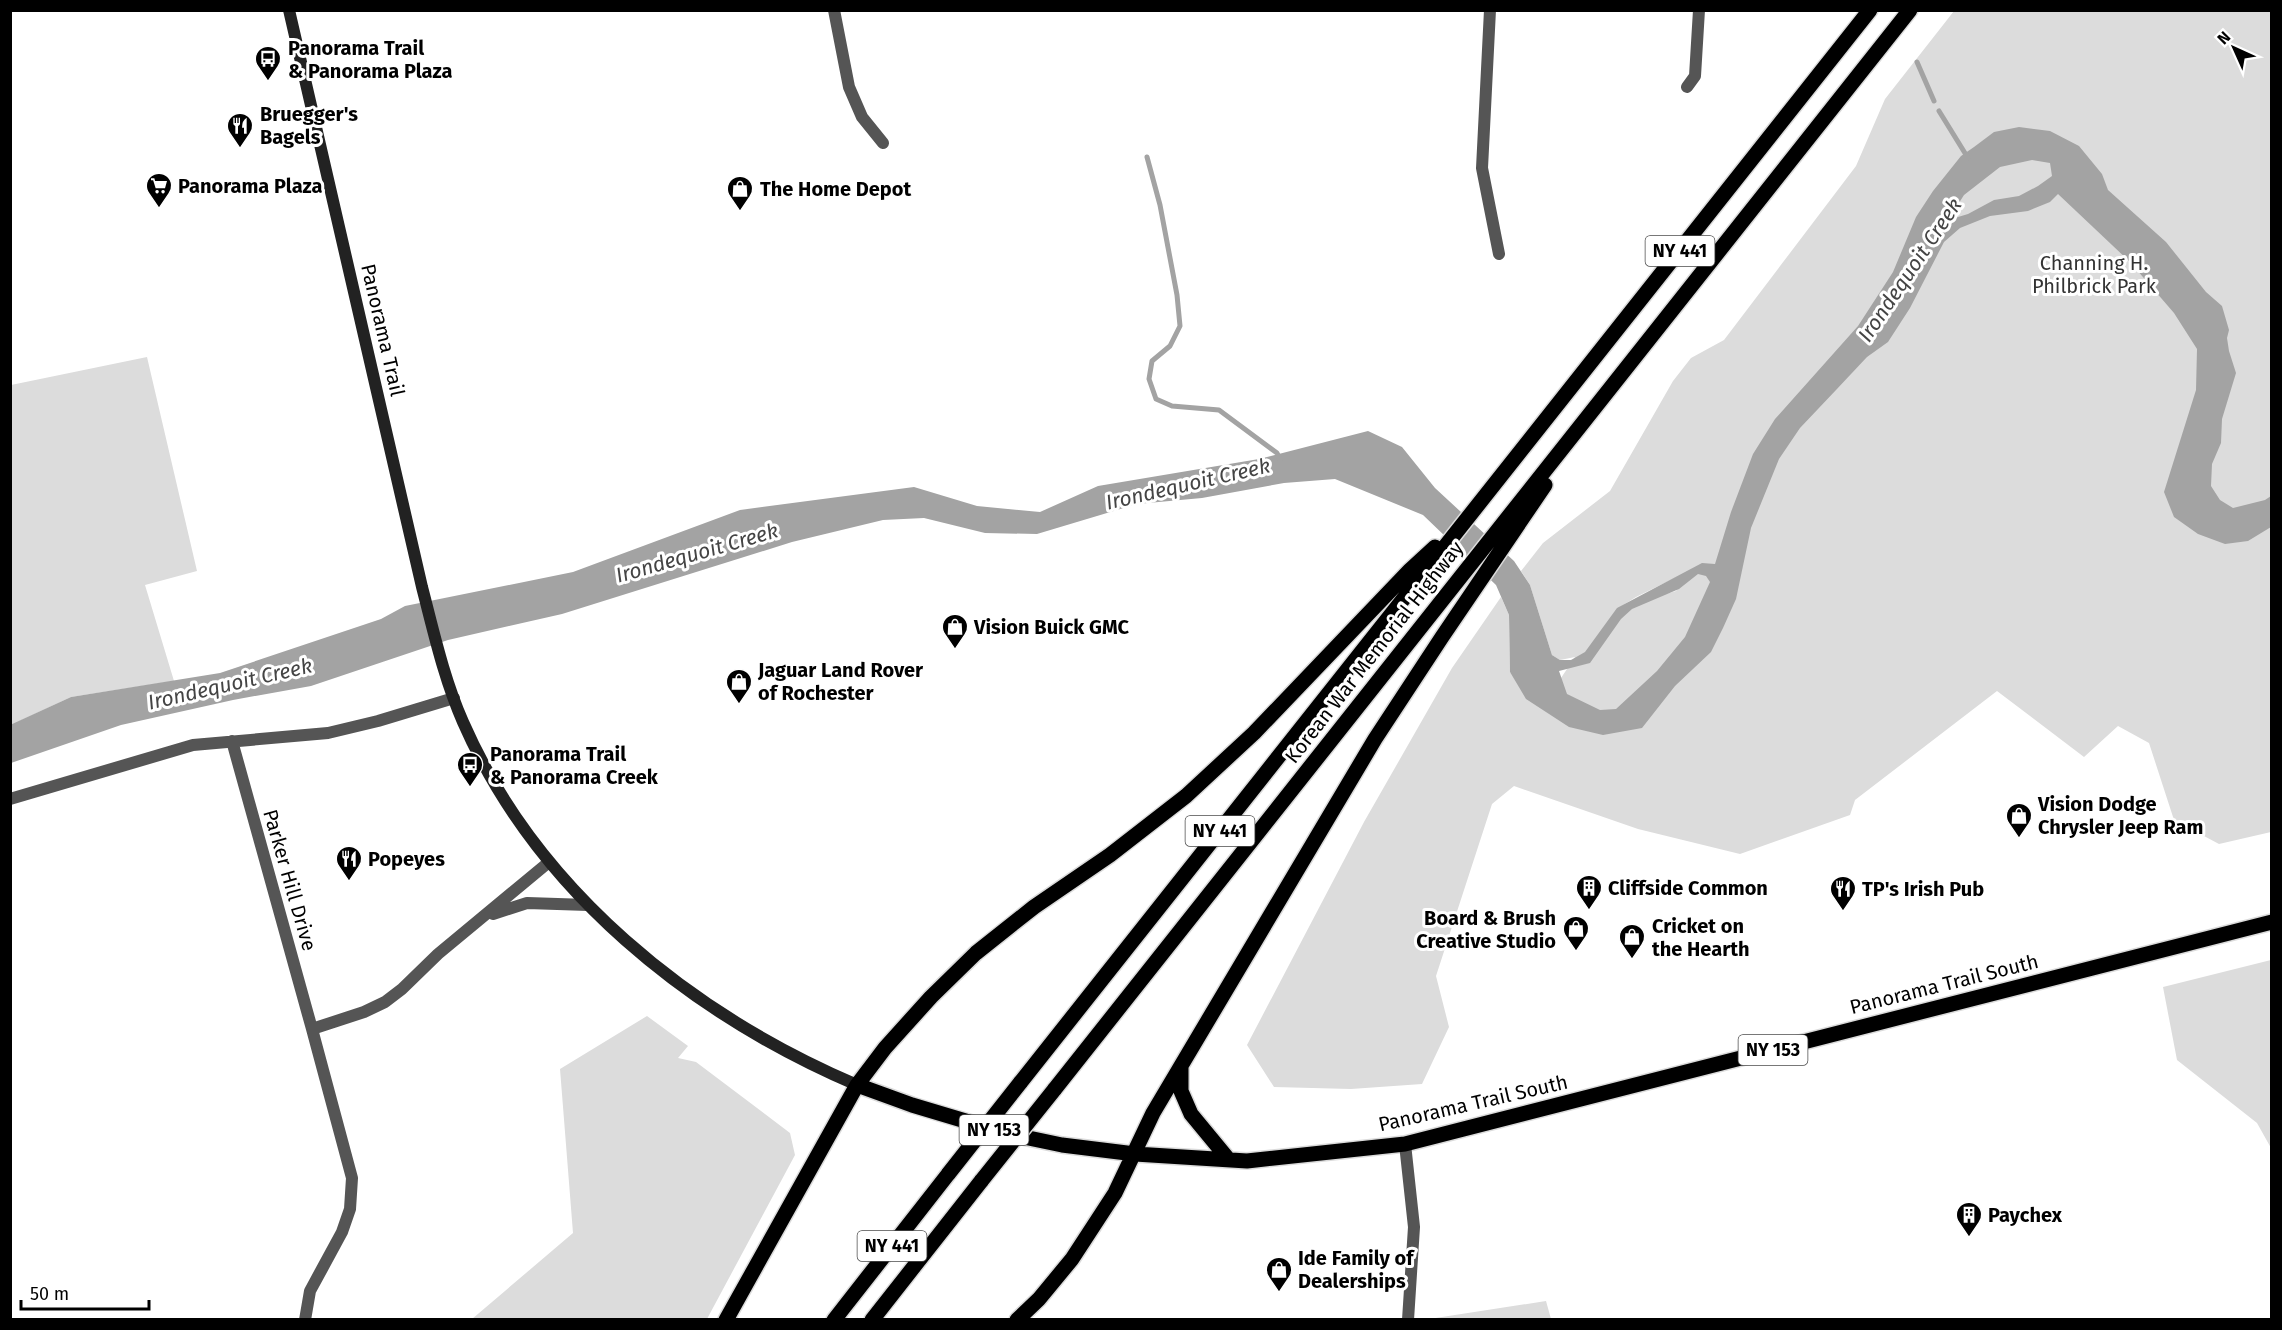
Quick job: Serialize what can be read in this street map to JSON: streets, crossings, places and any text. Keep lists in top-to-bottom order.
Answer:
{
  "streets": {
    "main road": [
      "NY 441",
      "Panorama Trail",
      "Korean War Memorial Highway",
      "Panorama Trail South",
      "NY 153"
    ],
    "street": ["Parker Hill Drive"]
  },
  "crossings": [
    ["NY 441", "Korean War Memorial Highway"],
    ["Panorama Trail", "Panorama Trail South"]
  ],
  "water": ["Irondequoit Creek"],
  "parks": ["Channing H. Philbrick Park"],
  "places": {
    "bus stop": ["Panorama Trail & Panorama Plaza", "Panorama Trail & Panorama Creek"],
    "restaurant": ["Bruegger's Bagels", "Popeyes", "TP's Irish Pub"],
    "supermarket": ["Panorama Plaza"],
    "shop": [
      "The Home Depot",
      "Vision Buick GMC",
      "Jaguar Land Rover of Rochester",
      "Vision Dodge Chrysler Jeep Ram",
      "Board & Brush Creative Studio",
      "Cricket on the Hearth",
      "Ide Family of Dealerships"
    ],
    "building": ["Cliffside Common", "Paychex"]
  },
  "scale_bar": "50 m",
  "north": "top left"
}
